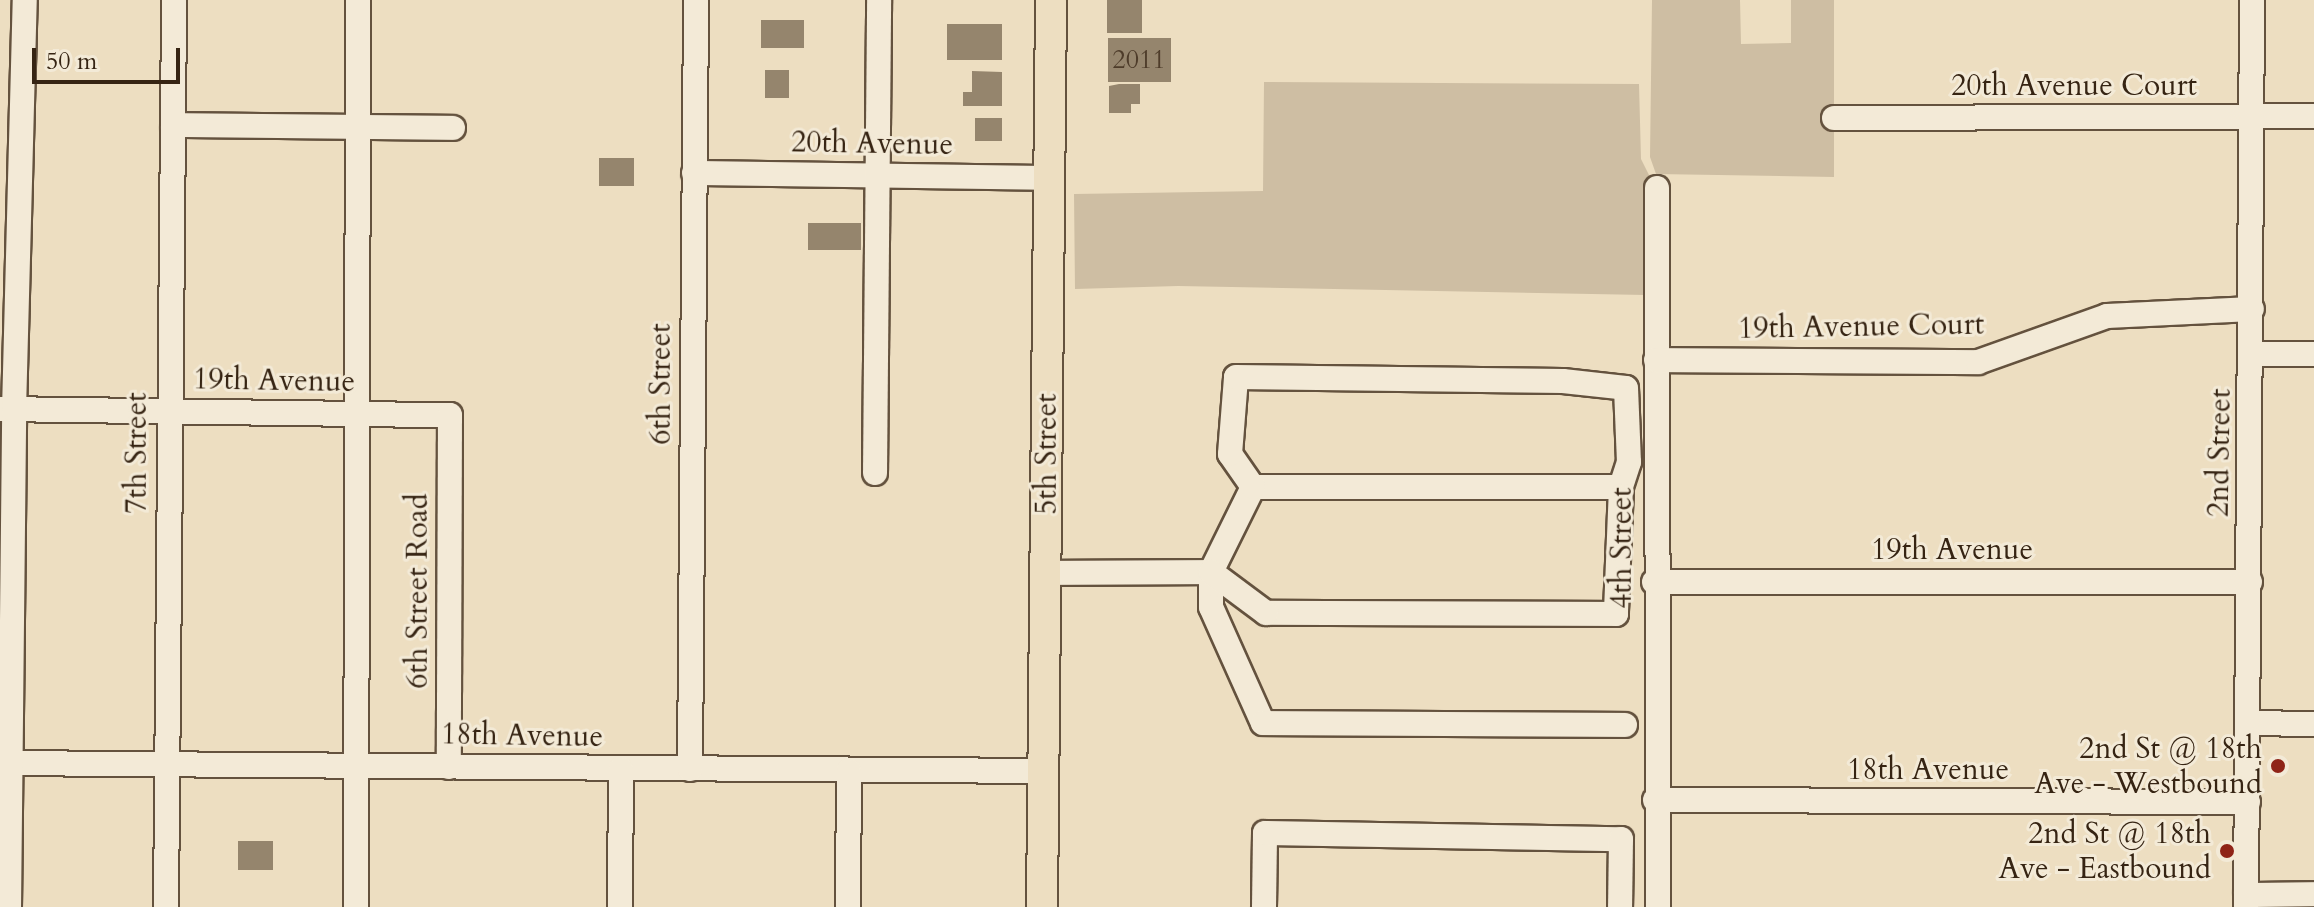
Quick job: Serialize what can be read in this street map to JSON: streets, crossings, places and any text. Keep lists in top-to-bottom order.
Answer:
{
  "streets": {
    "main road": ["5th Street"],
    "street": [
      "20th Avenue Court",
      "20th Avenue",
      "19th Avenue Court",
      "19th Avenue",
      "6th Street",
      "7th Street",
      "2nd Street",
      "4th Street",
      "6th Street Road",
      "18th Avenue"
    ]
  },
  "crossings": [
    ["20th Avenue Court", "2nd Street"],
    ["20th Avenue", "6th Street"],
    ["20th Avenue", "5th Street"],
    ["19th Avenue Court", "2nd Street"],
    ["19th Avenue Court", "4th Street"],
    ["19th Avenue", "7th Street"],
    ["19th Avenue", "2nd Street"],
    ["19th Avenue", "4th Street"],
    ["19th Avenue", "6th Street Road"],
    ["6th Street", "18th Avenue"],
    ["7th Street", "18th Avenue"],
    ["2nd Street", "18th Avenue"],
    ["5th Street", "18th Avenue"],
    ["4th Street", "18th Avenue"],
    ["6th Street Road", "18th Avenue"]
  ],
  "places": ["2nd St @ 18th Ave - Westbound", "2nd St @ 18th Ave - Eastbound"],
  "house_numbers": ["2011"],
  "scale_bar": "50 m"
}
